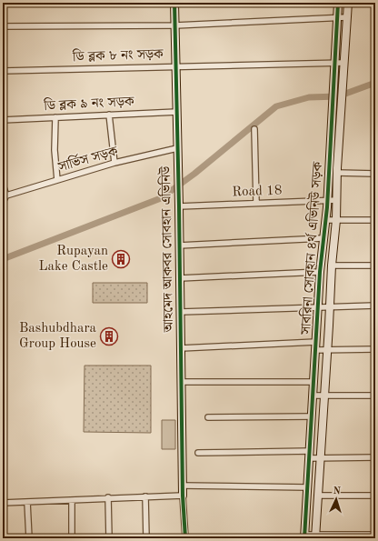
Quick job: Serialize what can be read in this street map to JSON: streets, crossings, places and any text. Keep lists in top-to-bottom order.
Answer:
{
  "streets": {
    "street": [
      "ডি ব্লক ৮ নং সড়ক",
      "ডি ব্লক ৯ নং সড়ক",
      "সার্ভিস সড়ক",
      "Road 18",
      "সাবরিনা সোবহান ৪র্থ এভিনিউ সড়ক",
      "আহমেদ আকবর সোবহান এভিনিউ"
    ]
  },
  "crossings": [
    ["ডি ব্লক ৮ নং সড়ক", "সাবরিনা সোবহান ৪র্থ এভিনিউ সড়ক"],
    ["ডি ব্লক ৮ নং সড়ক", "আহমেদ আকবর সোবহান এভিনিউ"],
    ["ডি ব্লক ৯ নং সড়ক", "আহমেদ আকবর সোবহান এভিনিউ"],
    ["সার্ভিস সড়ক", "আহমেদ আকবর সোবহান এভিনিউ"],
    ["Road 18", "সাবরিনা সোবহান ৪র্থ এভিনিউ সড়ক"],
    ["Road 18", "আহমেদ আকবর সোবহান এভিনিউ"]
  ],
  "places": {
    "building": ["Rupayan Lake Castle", "Bashubdhara Group House"]
  },
  "north": "top"
}
